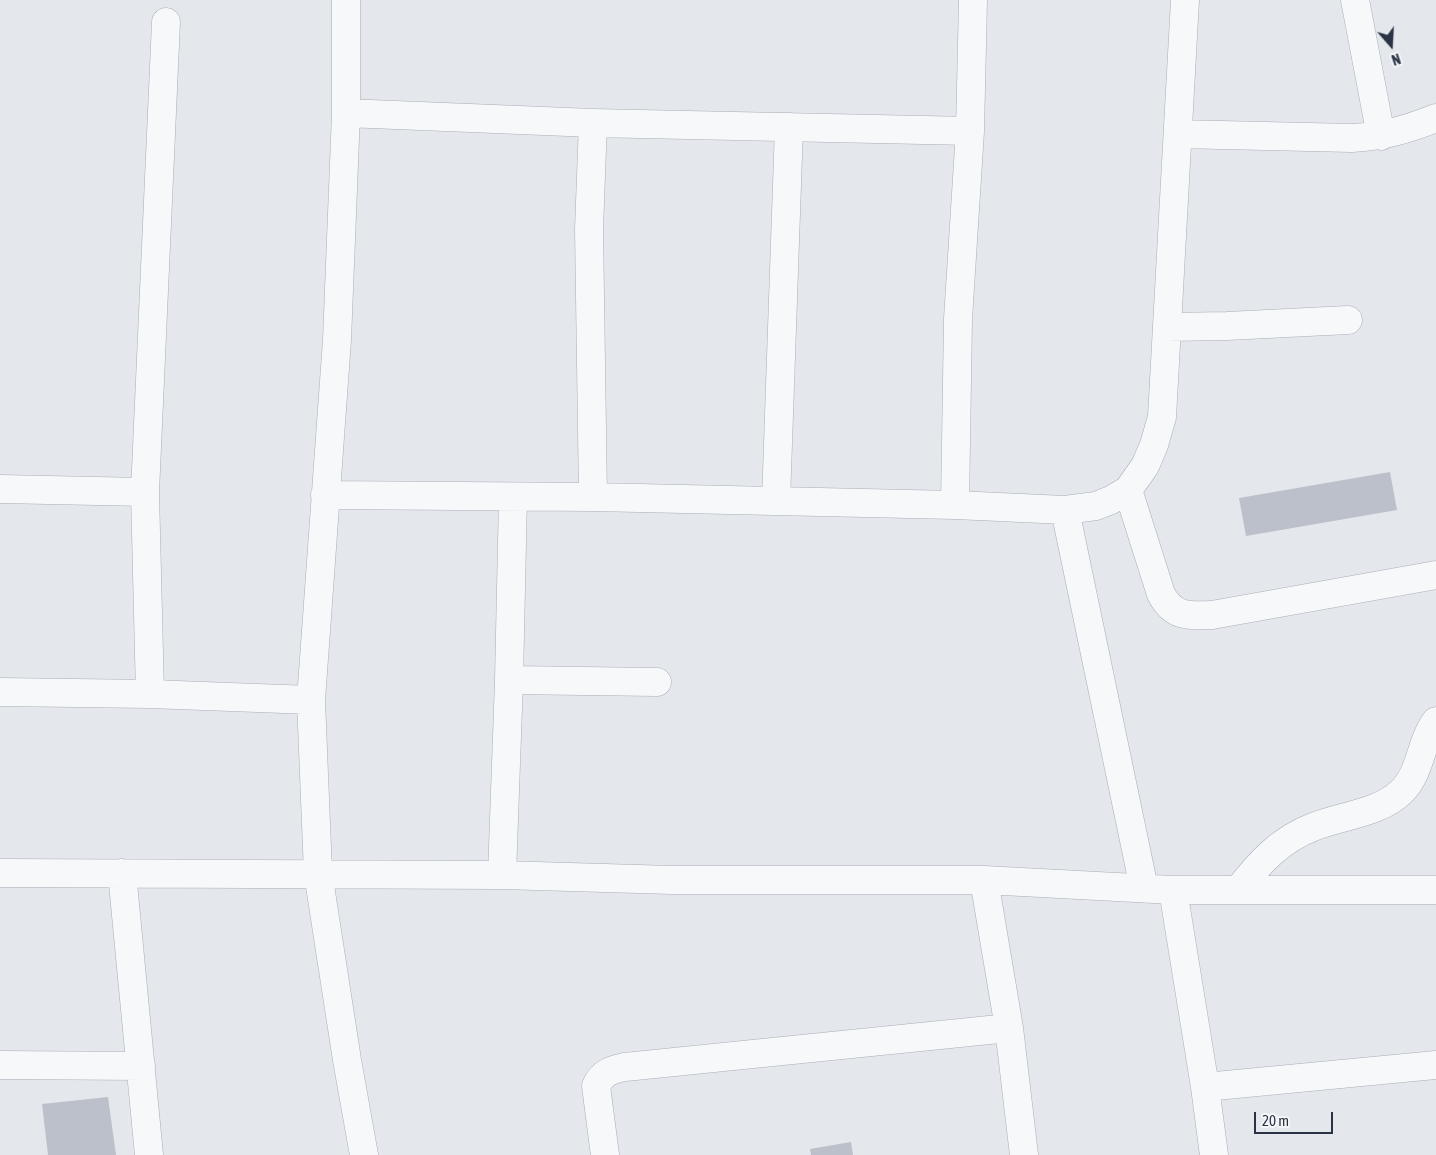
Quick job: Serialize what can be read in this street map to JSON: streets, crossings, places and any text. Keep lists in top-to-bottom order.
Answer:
{
  "scale_bar": "20 m",
  "north": "bottom"
}
